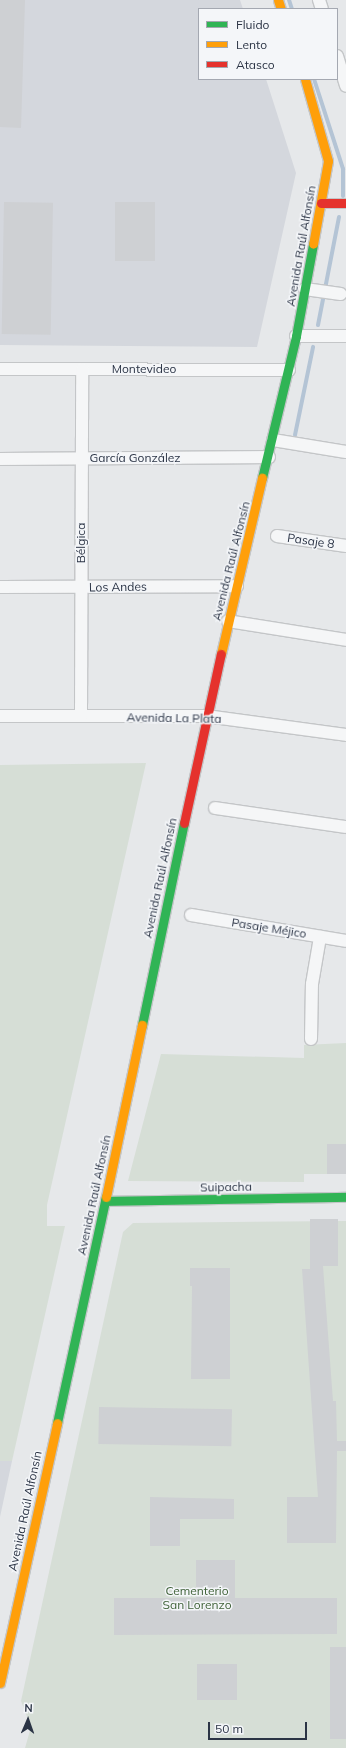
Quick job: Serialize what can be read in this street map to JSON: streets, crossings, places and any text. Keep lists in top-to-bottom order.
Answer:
{
  "streets": {
    "main road": ["Avenida Raúl Alfonsín", "Suipacha"],
    "street": [
      "Montevideo",
      "García González",
      "Pasaje 8",
      "Bélgica",
      "Los Andes",
      "Avenida La Plata",
      "Pasaje Méjico"
    ]
  },
  "crossings": [
    ["Avenida Raúl Alfonsín", "Montevideo"],
    ["Avenida Raúl Alfonsín", "García González"],
    ["Avenida Raúl Alfonsín", "Los Andes"],
    ["Avenida Raúl Alfonsín", "Avenida La Plata"],
    ["Avenida Raúl Alfonsín", "Suipacha"],
    ["Montevideo", "Bélgica"],
    ["García González", "Bélgica"],
    ["Bélgica", "Los Andes"],
    ["Bélgica", "Avenida La Plata"]
  ],
  "parks": ["Cementerio San Lorenzo"],
  "legend": ["Fluido", "Lento", "Atasco"],
  "scale_bar": "50 m",
  "north": "top"
}
